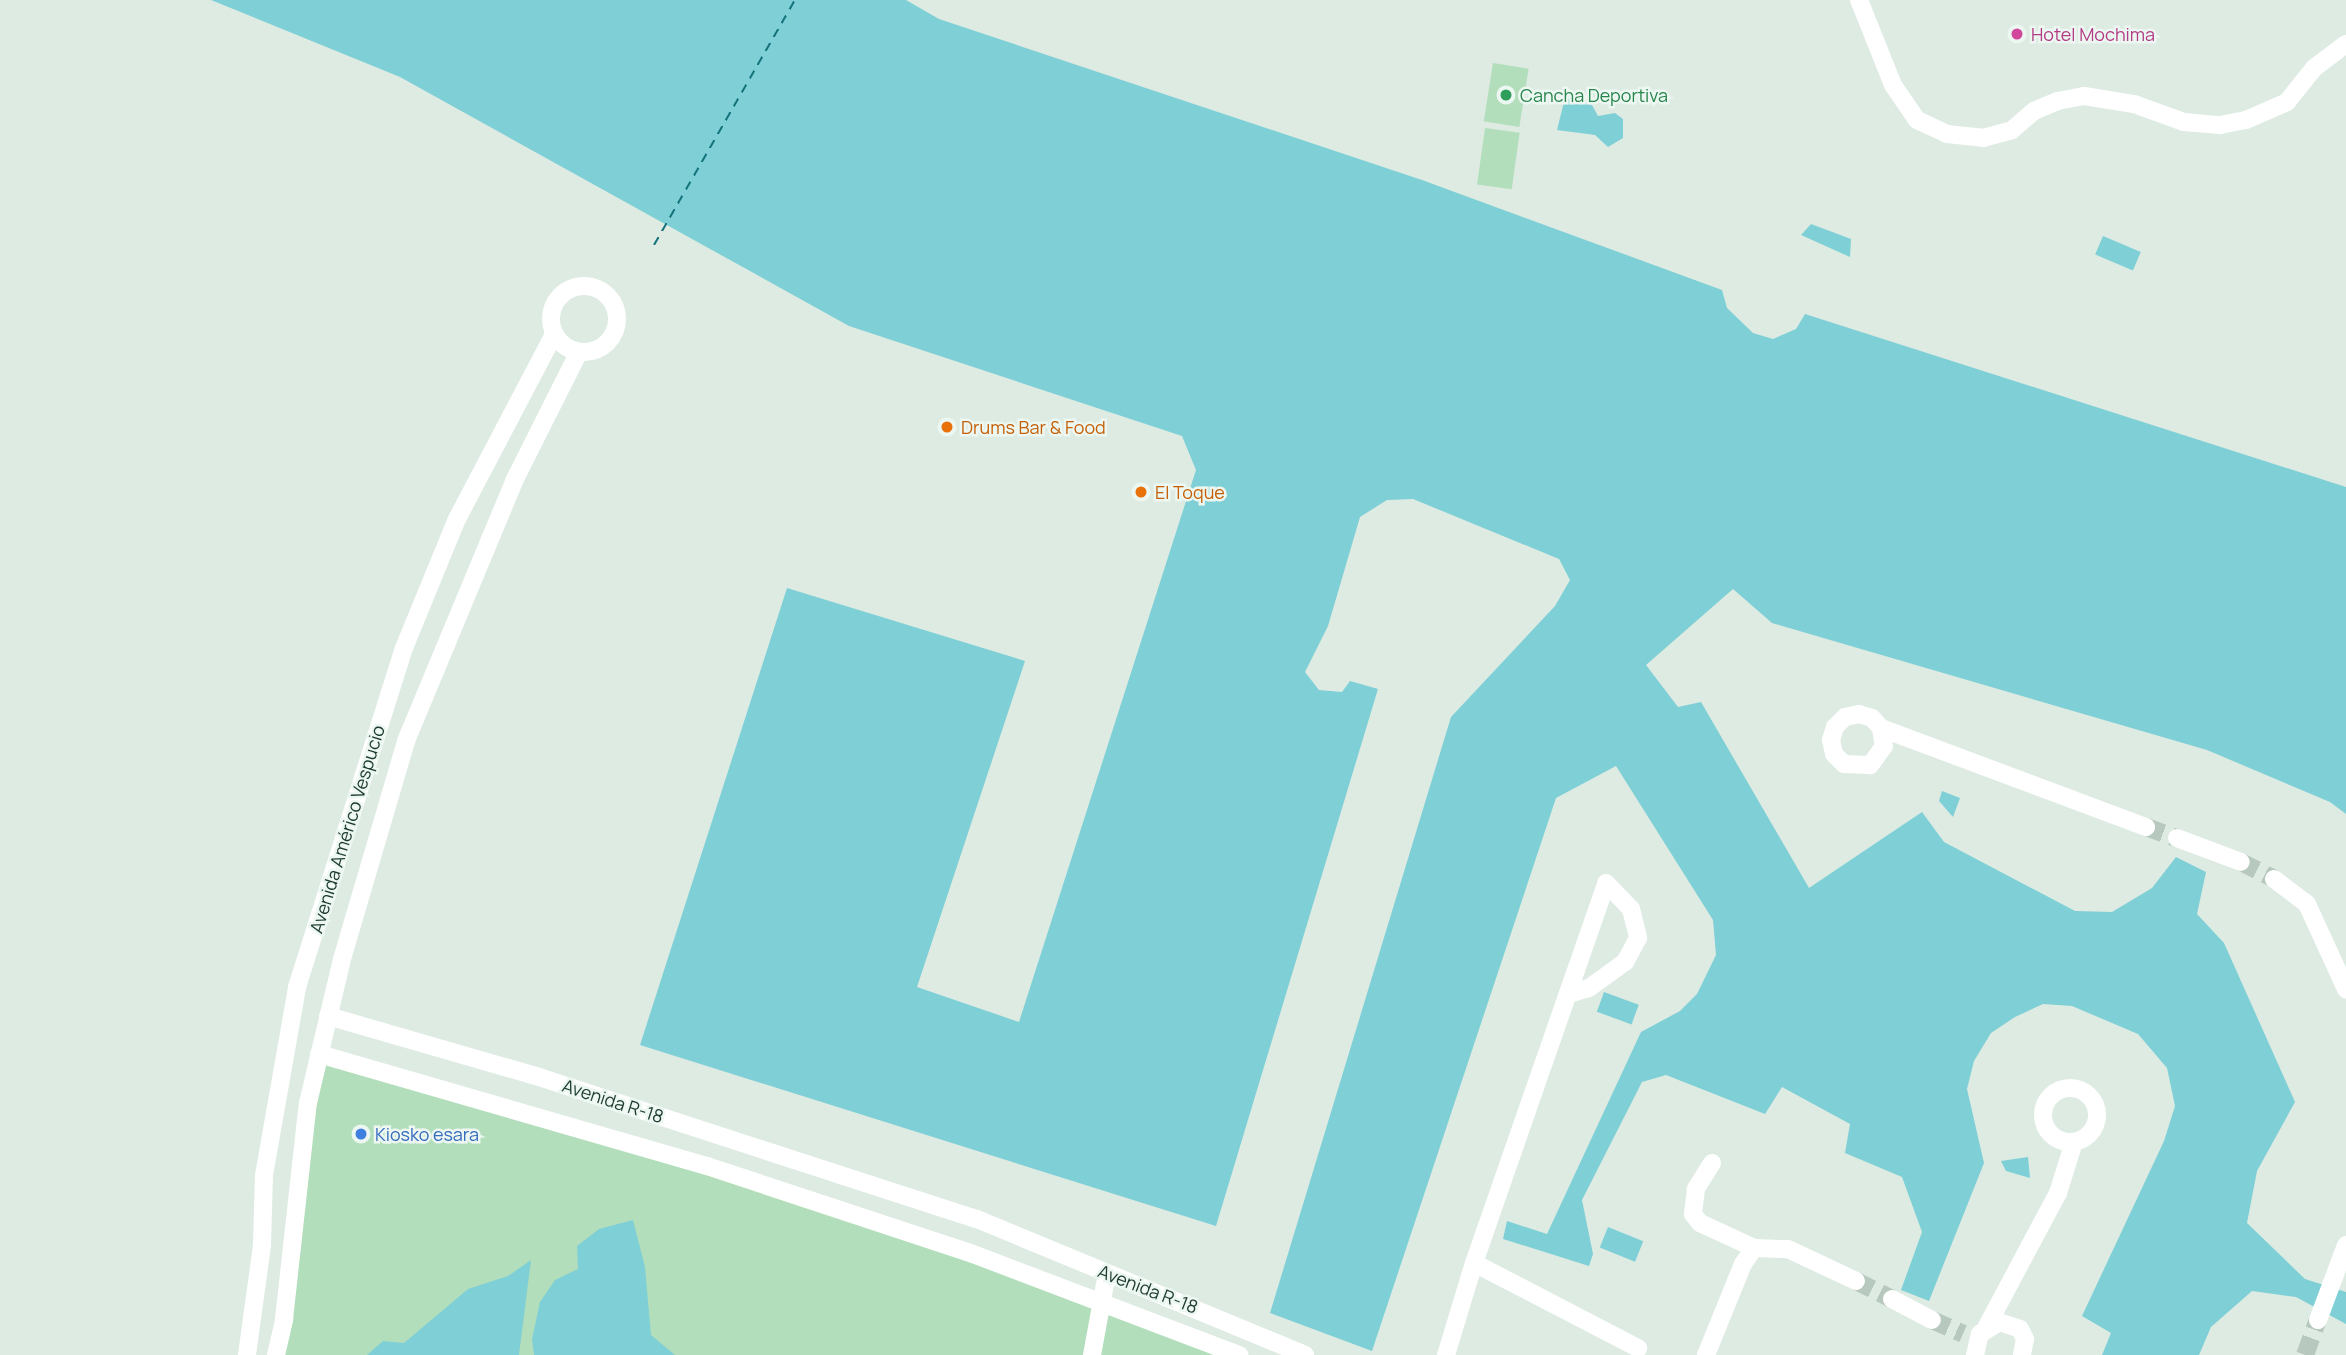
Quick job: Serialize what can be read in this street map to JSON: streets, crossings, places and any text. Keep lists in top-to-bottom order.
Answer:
{
  "streets": {
    "street": ["Avenida Américo Vespucio", "Avenida R-18"]
  },
  "crossings": [
    ["Avenida Américo Vespucio", "Avenida R-18"]
  ],
  "places": [
    "Hotel Mochima",
    "Cancha Deportiva",
    "Drums Bar & Food",
    "El Toque",
    "Kiosko esara"
  ]
}
